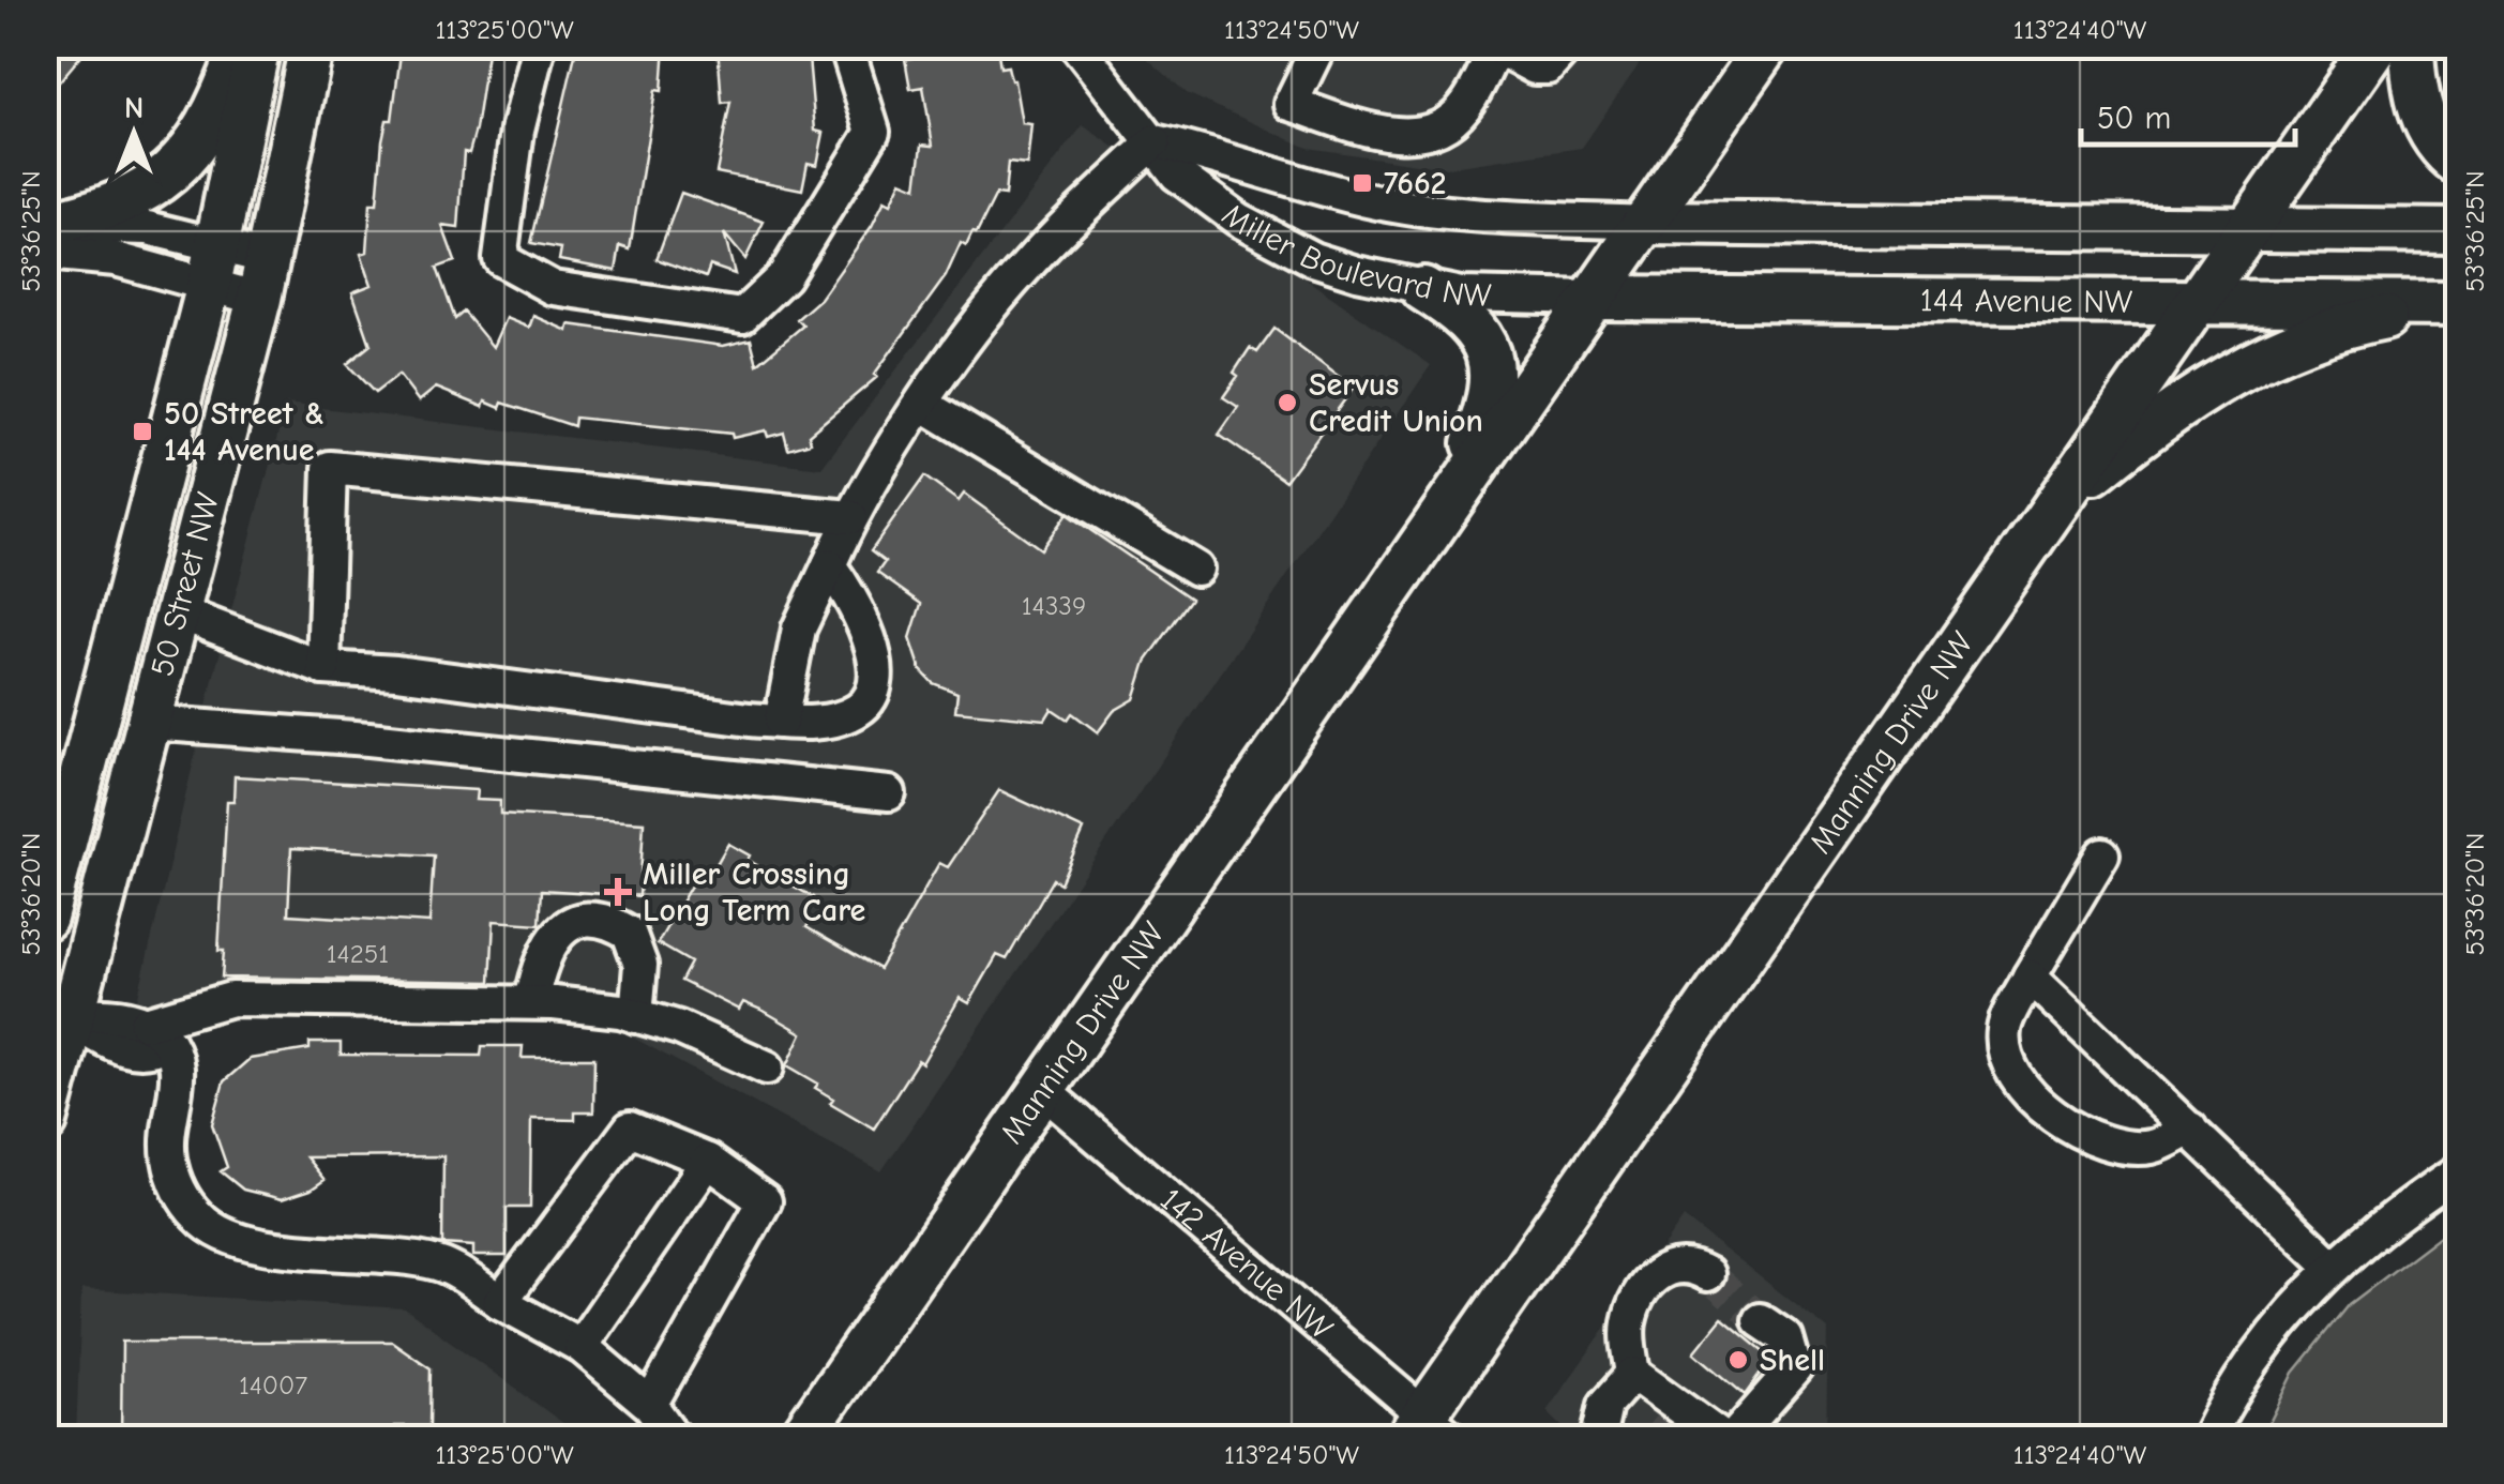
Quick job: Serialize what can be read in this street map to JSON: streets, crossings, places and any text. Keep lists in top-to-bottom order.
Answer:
{
  "streets": {
    "main road": ["144 Avenue NW", "50 Street NW", "Manning Drive NW"],
    "street": ["Miller Boulevard NW", "142 Avenue NW"]
  },
  "crossings": [
    ["Miller Boulevard NW", "144 Avenue NW"],
    ["Miller Boulevard NW", "Manning Drive NW"],
    ["144 Avenue NW", "Manning Drive NW"],
    ["Manning Drive NW", "142 Avenue NW"]
  ],
  "places": {
    "transit": ["7662", "50 Street & 144 Avenue"],
    "other": ["Servus Credit Union", "Shell"],
    "health": ["Miller Crossing Long Term Care"]
  },
  "house_numbers": ["14339", "14251", "14007"],
  "scale_bar": "50 m",
  "north": "top",
  "coordinates": [
    "113°25'00\"W",
    "113°24'50\"W",
    "113°24'40\"W",
    "53°36'25\"N",
    "53°36'20\"N"
  ]
}
